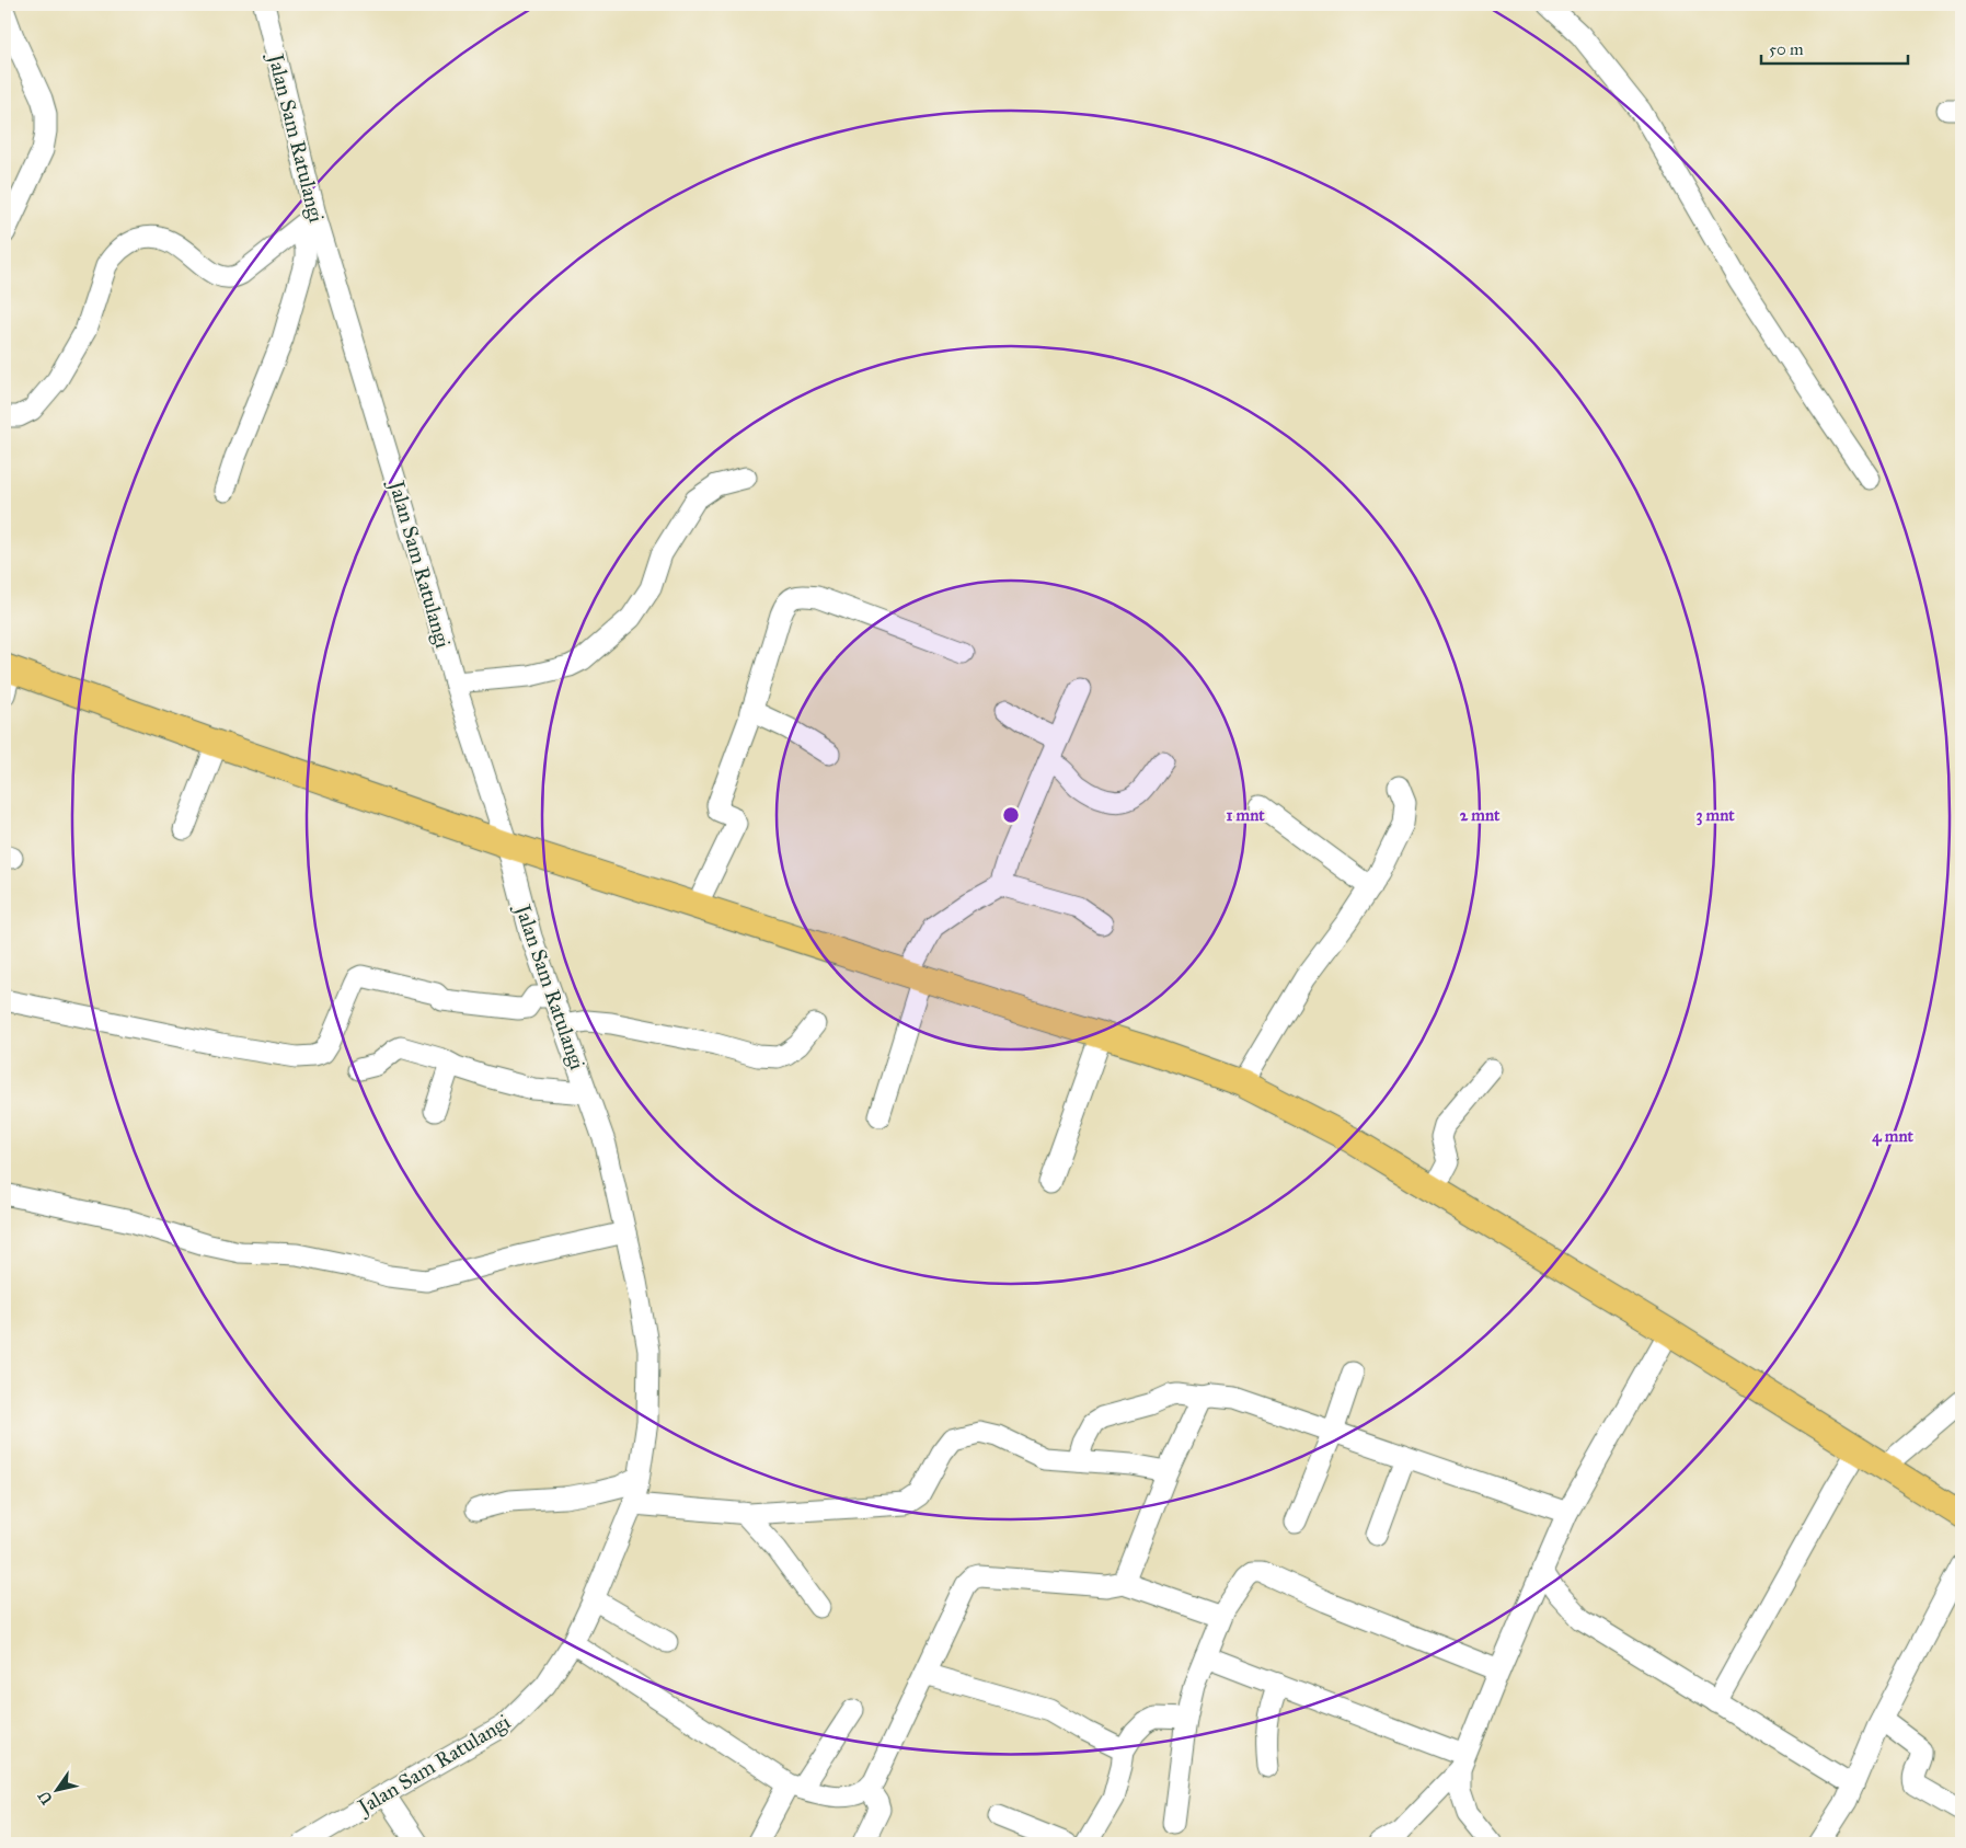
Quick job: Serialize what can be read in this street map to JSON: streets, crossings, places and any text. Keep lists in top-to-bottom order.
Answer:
{
  "streets": {
    "street": ["Jalan Sam Ratulangi"]
  },
  "scale_bar": "50 m",
  "north": "bottom left",
  "rings": [
    "1 mnt",
    "2 mnt",
    "3 mnt",
    "4 mnt"
  ]
}
